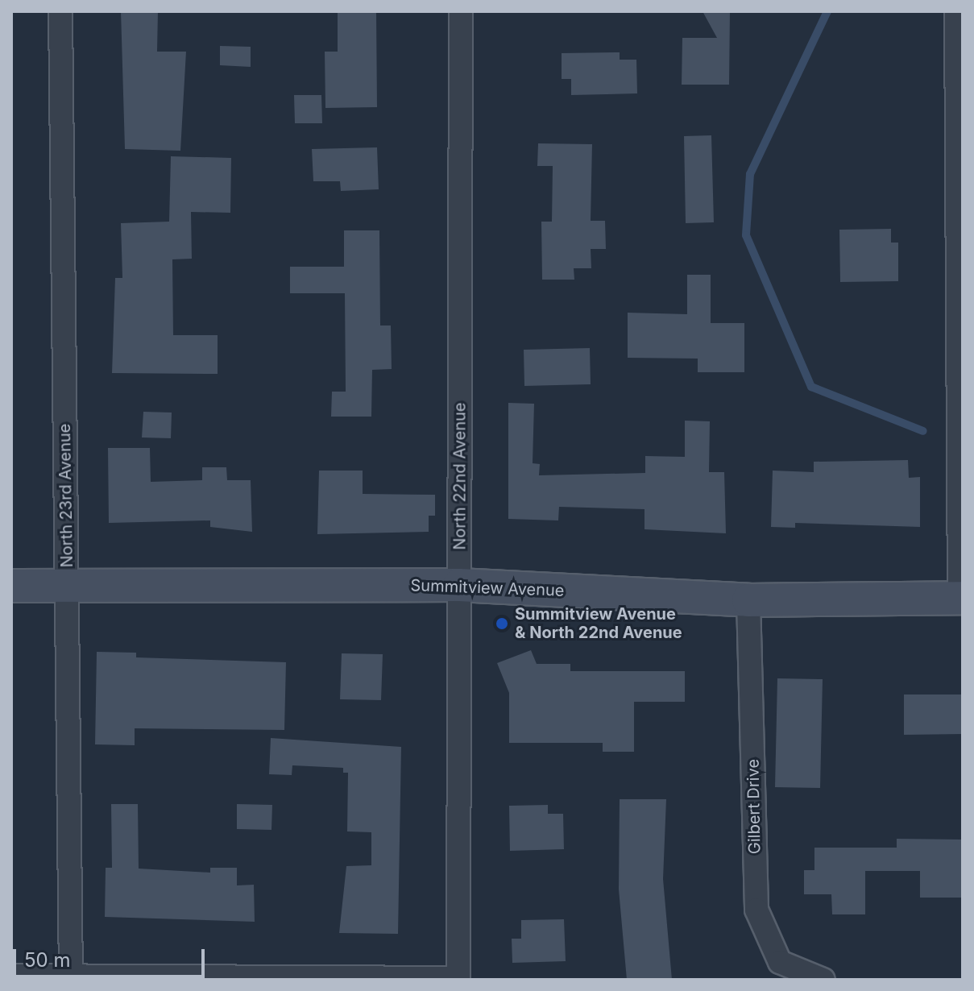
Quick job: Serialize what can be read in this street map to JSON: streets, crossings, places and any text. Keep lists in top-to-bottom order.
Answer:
{
  "streets": {
    "main road": ["Summitview Avenue"],
    "street": ["North 22nd Avenue", "North 23rd Avenue", "Gilbert Drive"]
  },
  "crossings": [
    ["North 22nd Avenue", "Summitview Avenue"],
    ["North 23rd Avenue", "Summitview Avenue"],
    ["Summitview Avenue", "Gilbert Drive"]
  ],
  "places": ["Summitview Avenue & North 22nd Avenue"],
  "scale_bar": "50 m"
}
